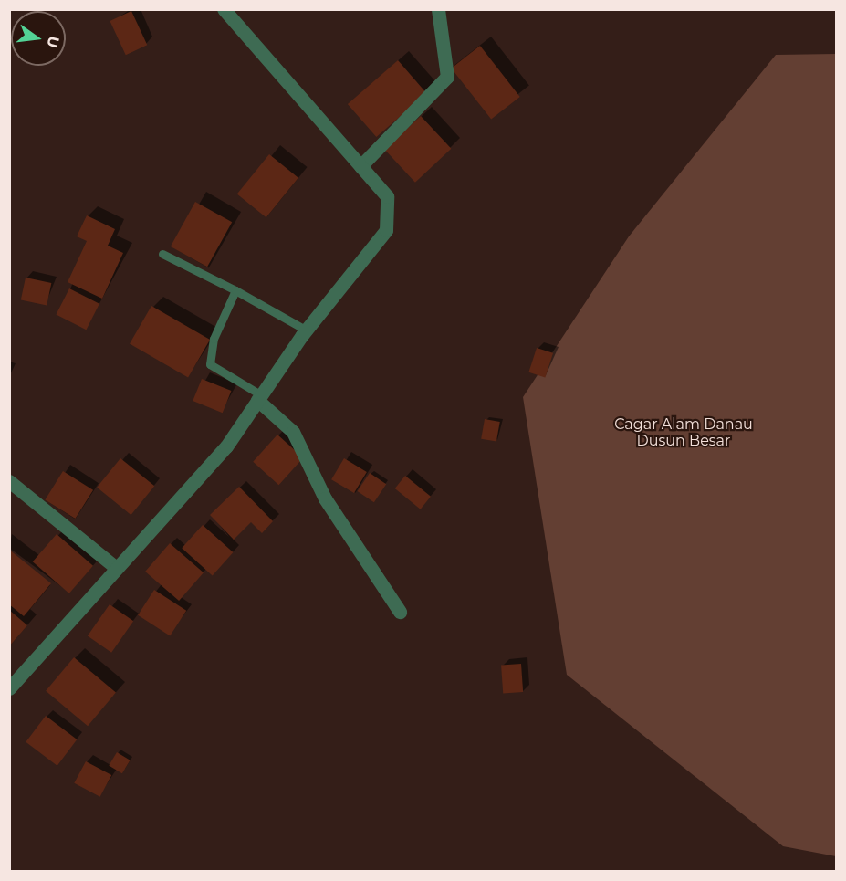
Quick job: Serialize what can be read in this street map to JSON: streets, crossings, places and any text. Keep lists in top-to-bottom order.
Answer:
{
  "parks": ["Cagar Alam Danau Dusun Besar"],
  "north": "right"
}
